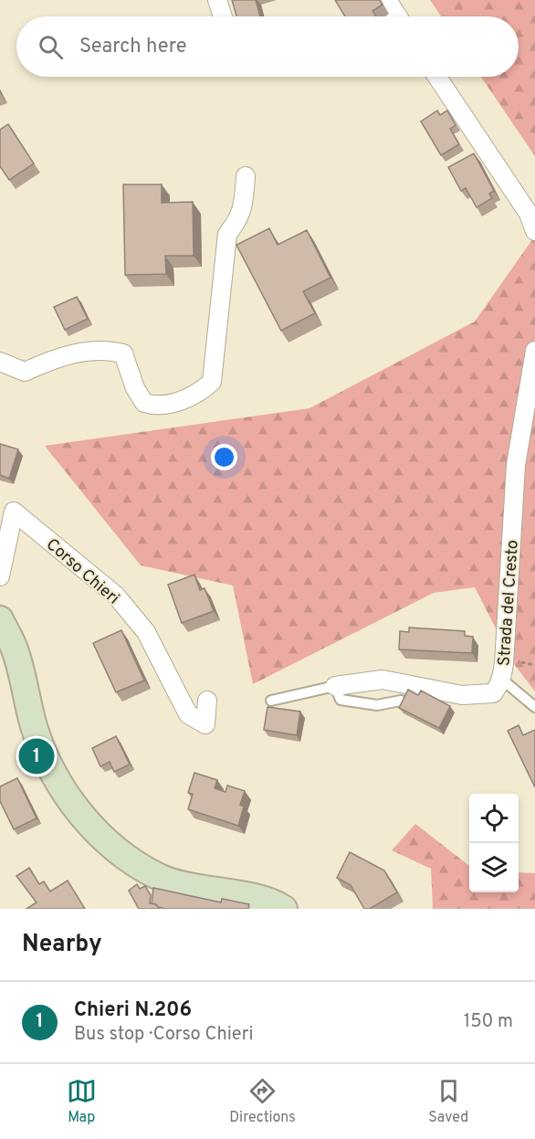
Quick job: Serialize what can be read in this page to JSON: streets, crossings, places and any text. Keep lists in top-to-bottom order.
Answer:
{
  "streets": {
    "street": ["Corso Chieri", "Strada del Cresto"]
  },
  "page": {
    "search": "Search here",
    "pins": "1",
    "heading": "Nearby",
    "list": [
      {
        "mark": "1",
        "name": "Chieri N.206",
        "note": "Bus stop · Corso Chieri",
        "value": "150 m"
      }
    ],
    "nav": ["Map", "Directions", "Saved"]
  }
}
